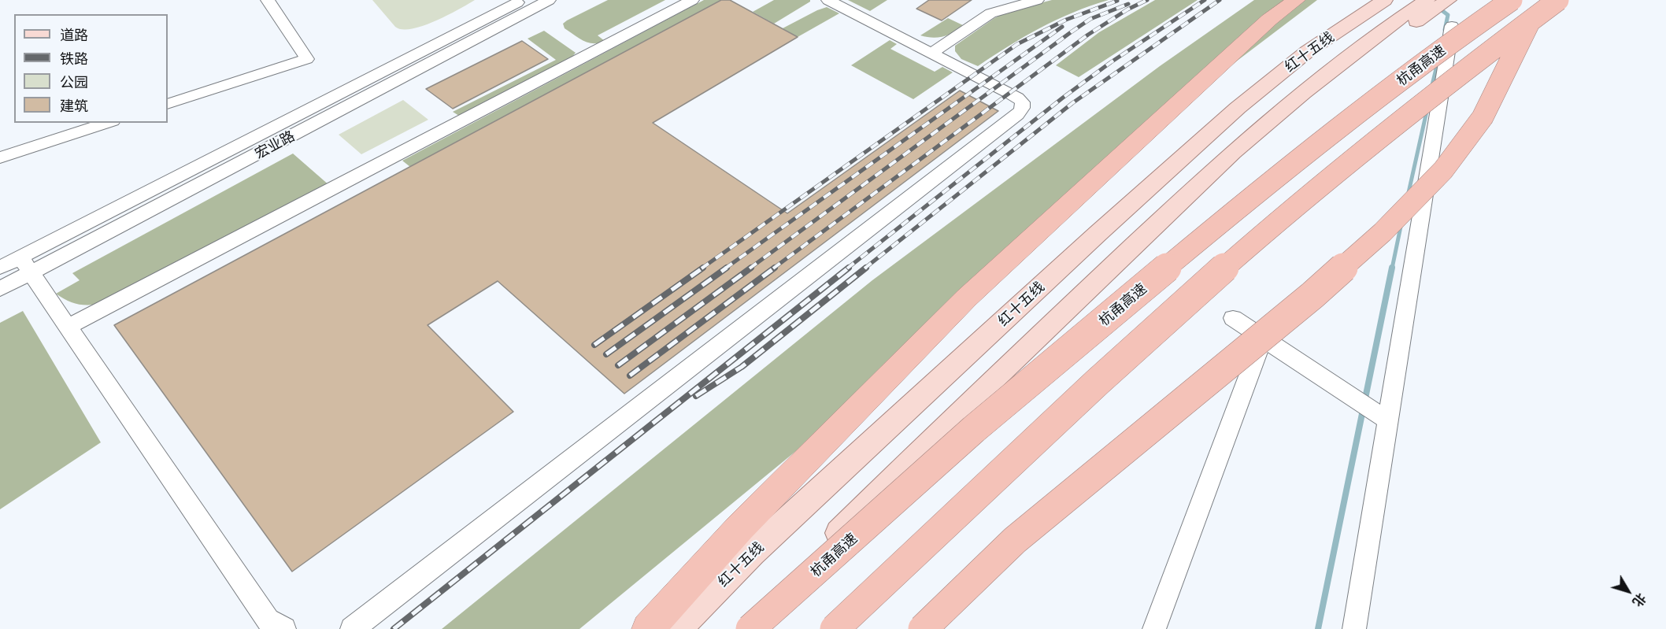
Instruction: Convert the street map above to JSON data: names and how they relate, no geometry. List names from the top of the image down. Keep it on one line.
{"streets":{"highway":["杭甬高速"],"main road":["红十五线"],"street":["宏业路"]},"crossings":[["红十五线","杭甬高速"]],"legend":["道路","铁路","公园","建筑"],"north":"bottom right"}
